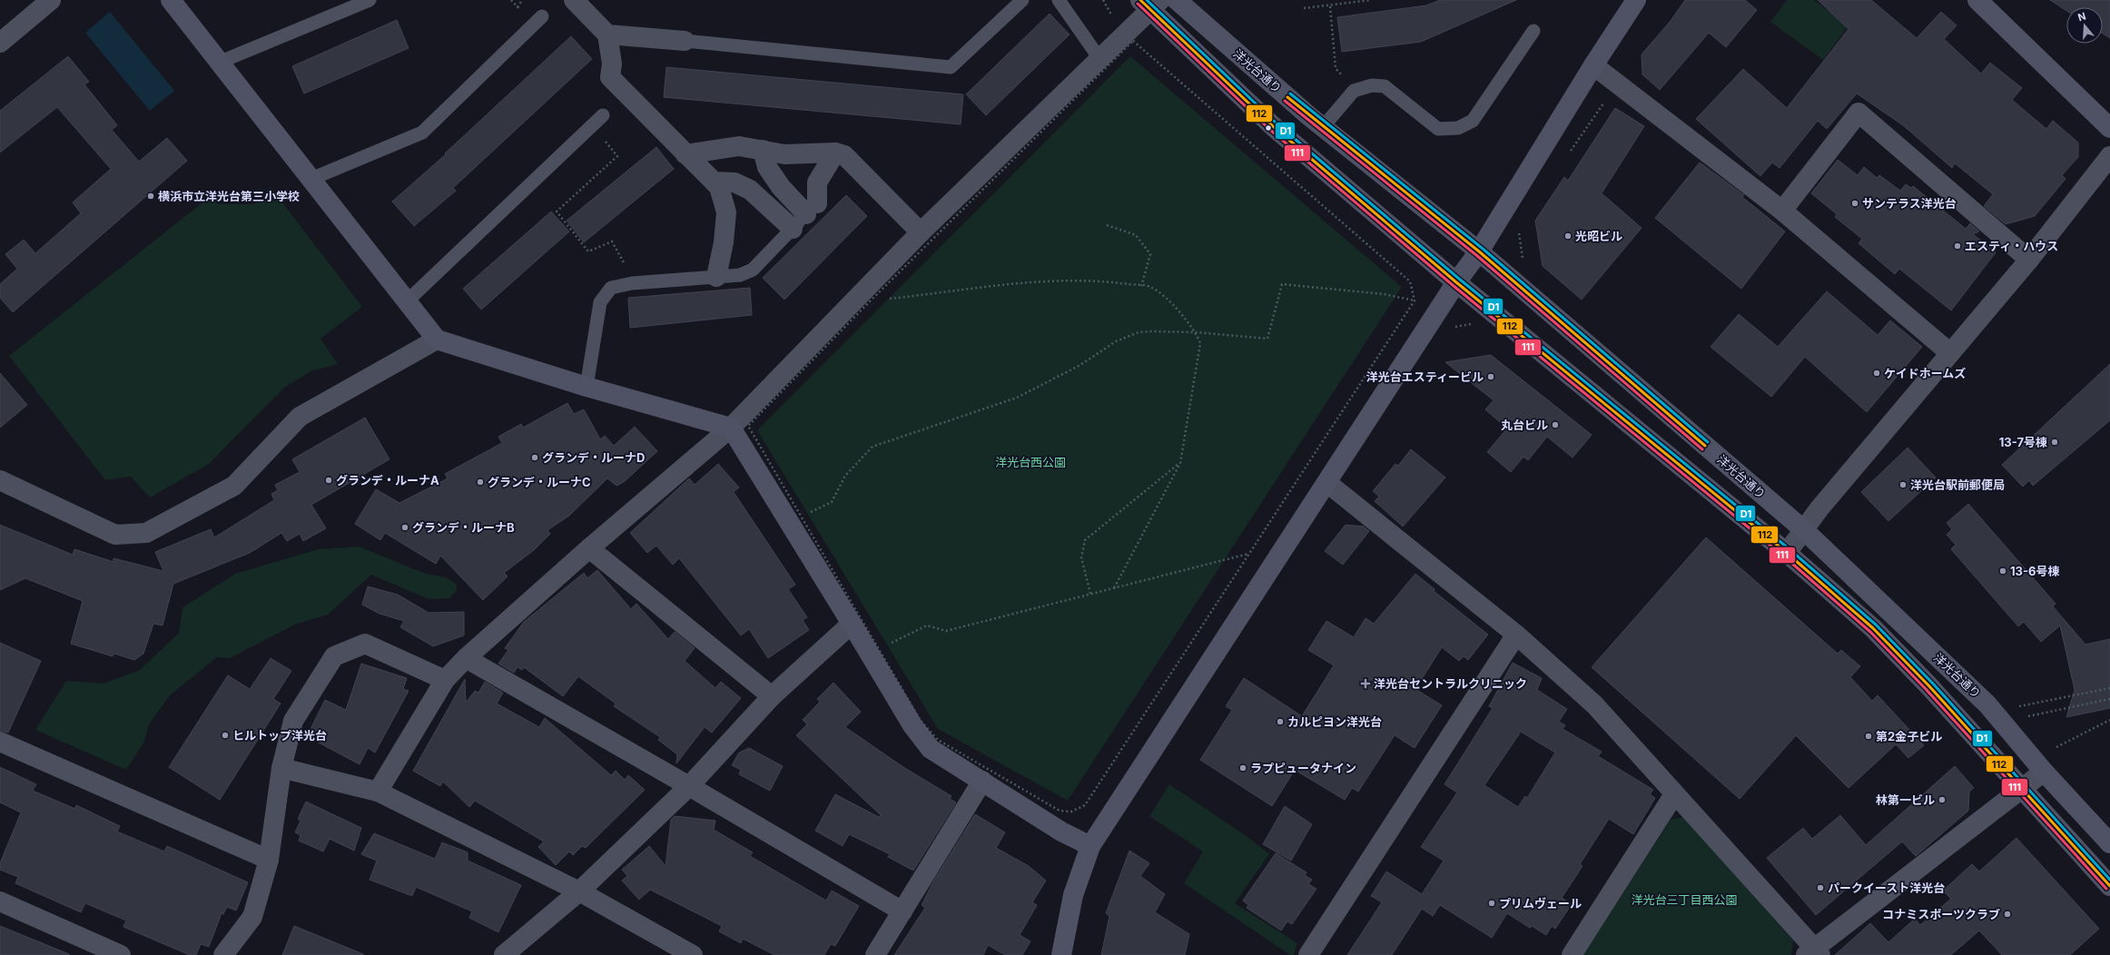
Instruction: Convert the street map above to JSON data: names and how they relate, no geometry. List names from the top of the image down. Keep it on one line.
{"streets":{"street":["洋光台通り"]},"parks":["洋光台西公園","洋光台三丁目西公園"],"places":{"other":["横浜市立洋光台第三小学校","サンテラス洋光台","光昭ビル","エスティ・ハウス","ケイドホームズ","洋光台エスティービル","丸台ビル","13-7号棟","グランデ・ルーナD","グランデ・ルーナA","グランデ・ルーナC","洋光台駅前郵便局","グランデ・ルーナB","13-6号棟","カルピヨン洋光台","ヒルトップ洋光台","第2金子ビル","ラプピュータナイン","林第一ビル","パークイースト洋光台","プリムヴェール","コナミスポーツクラブ"],"health":["洋光台セントラルクリニック"]},"lines":["transit line 112","transit line D1","transit line 111"],"north":"top"}
